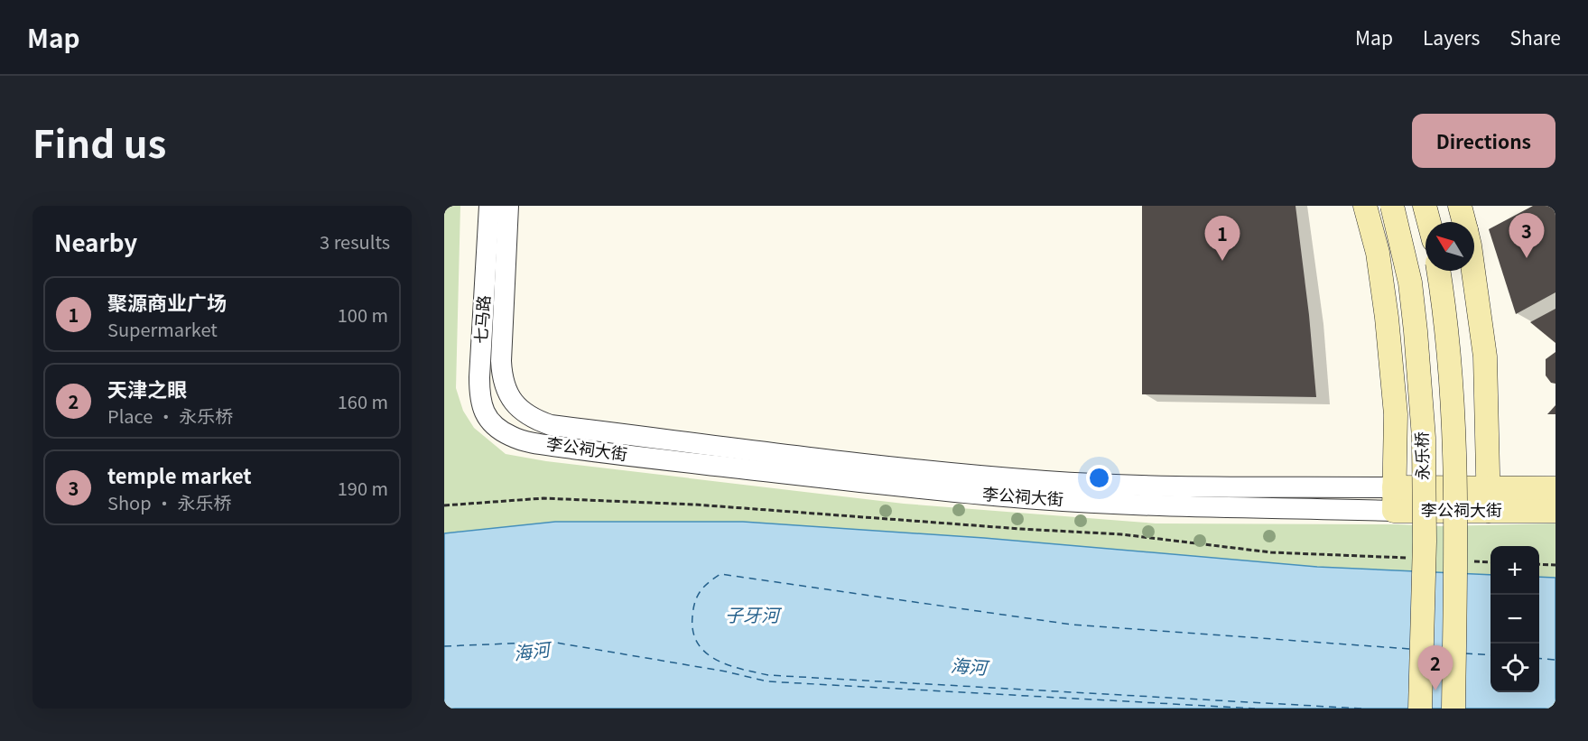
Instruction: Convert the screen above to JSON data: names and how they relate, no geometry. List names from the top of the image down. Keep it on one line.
{"streets":{"main road":["李公祠大街","永乐桥"],"street":["七马路"]},"crossings":[["七马路","李公祠大街"]],"water":["子牙河","海河"],"north":"top left","page":{"header":"Map","nav":["Map","Layers","Share"],"title":"Find us","buttons":"Directions","heading":["Nearby","3 results"],"pins":["3","1","2"],"list":[{"mark":"1","name":"聚源商业广场","note":"Supermarket","value":"100 m"},{"mark":"2","name":"天津之眼","note":"Place · 永乐桥","value":"160 m"},{"mark":"3","name":"temple market","note":"Shop · 永乐桥","value":"190 m"}],"map_buttons":["+","−"]}}
